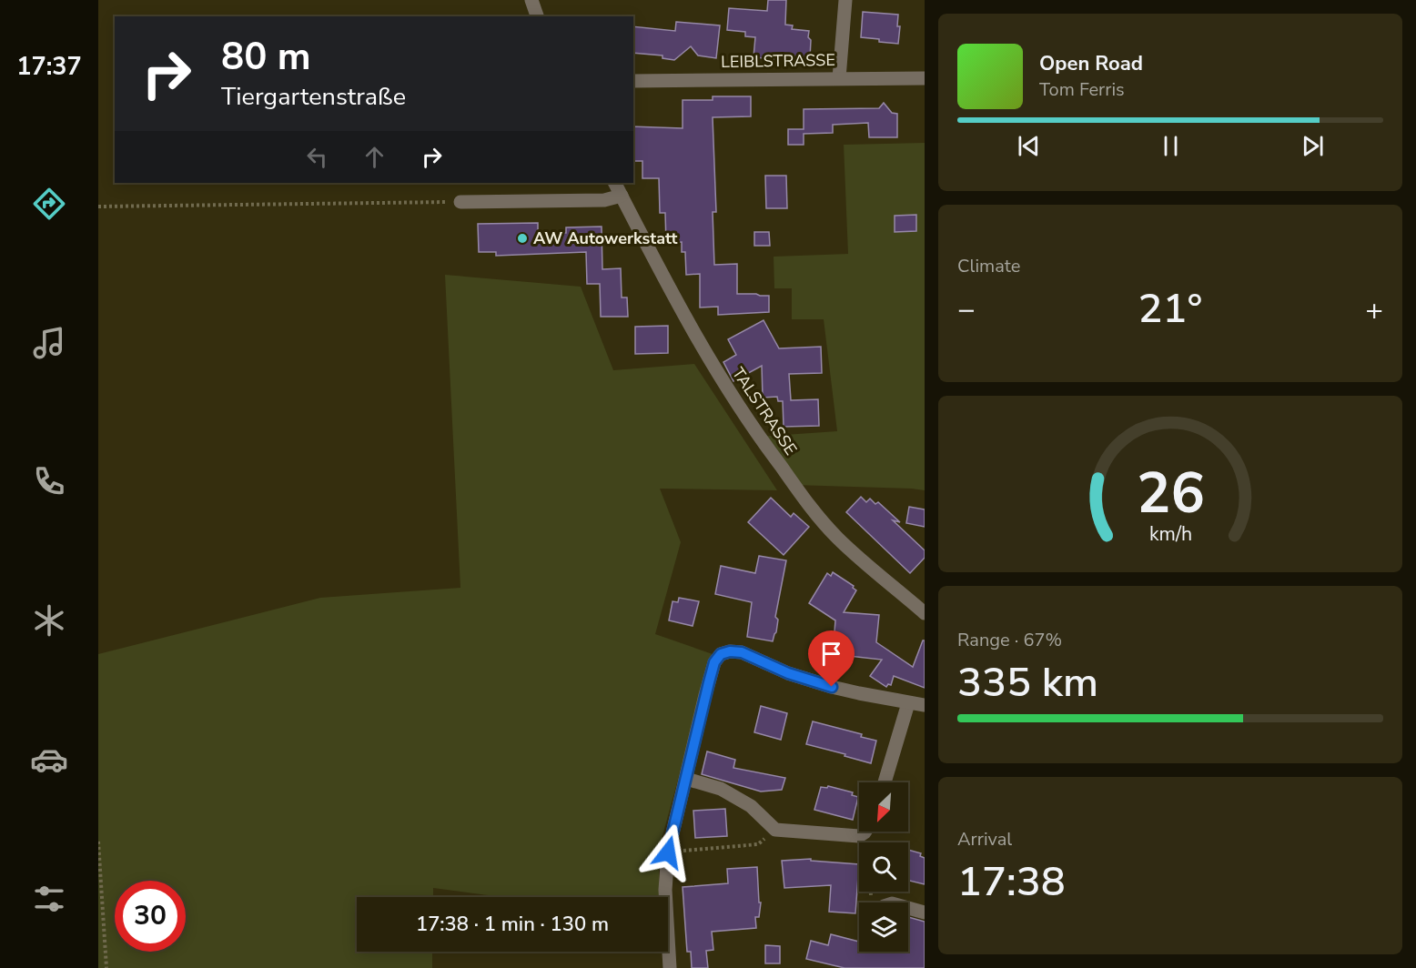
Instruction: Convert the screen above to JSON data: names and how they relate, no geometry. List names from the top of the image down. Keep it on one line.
{"streets":{"street":["LEIBLSTRASSE","TALSTRASSE"]},"places":["AW Autowerkstatt"],"north":"bottom left","page":{"tabs":"17:37","turn":["80 m","Tiergartenstraße"],"song":["Open Road","Tom Ferris"],"tile":["Climate",["Range · 67%","335 km"],["Arrival","17:38"]],"heat":["−","21°","+"],"limit":"30","trip":"17:38 · 1 min · 130 m","gauge":["26","km/h"]}}
